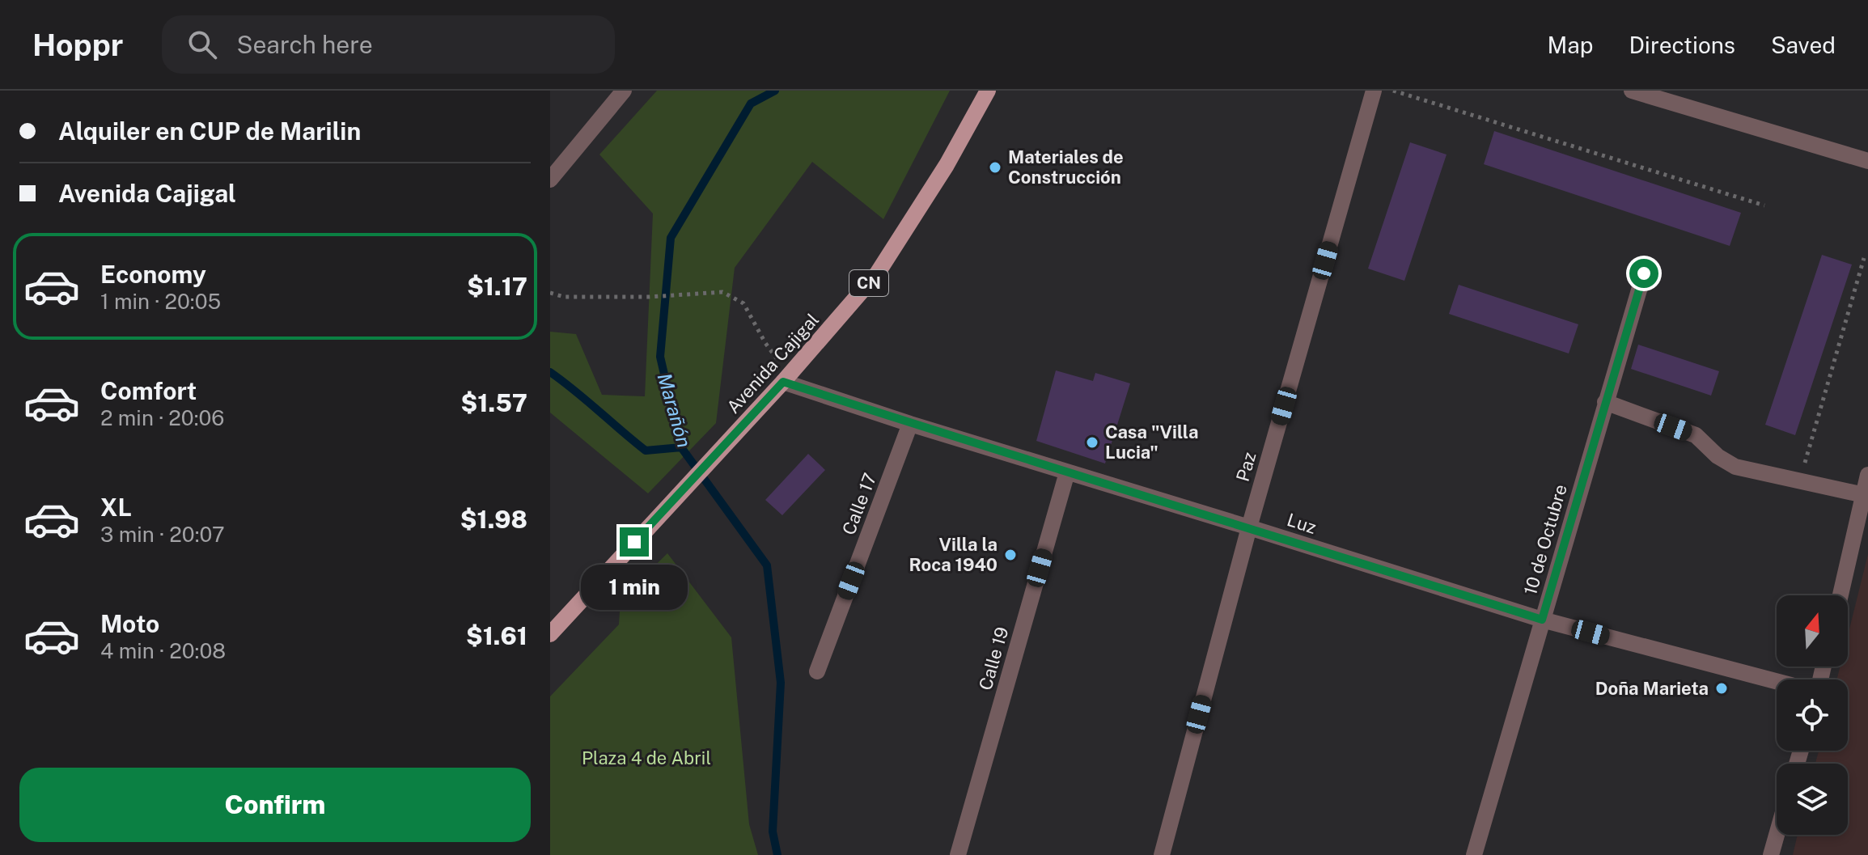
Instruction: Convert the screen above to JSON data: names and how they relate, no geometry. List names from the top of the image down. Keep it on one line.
{"streets":{"main road":["CN","Avenida Cajigal"],"street":["Paz","Calle 17","Luz","10 de Octubre","Calle 19"]},"crossings":[["Avenida Cajigal","Luz"],["Paz","Luz"],["Calle 17","Luz"],["Luz","10 de Octubre"],["Luz","Calle 19"]],"water":["Marañón"],"parks":["Plaza 4 de Abril"],"places":["Materiales de Construcción","Casa \"Villa Lucia\"","Villa la Roca 1940","Doña Marieta"],"north":"top","page":{"header":"Hoppr","search":"Search here","nav":["Map","Directions","Saved"],"banner":["Alquiler en CUP de Marilin","Avenida Cajigal"],"list":[{"name":"Economy","note":"1 min · 20:05","value":"$1.17"},{"name":"Comfort","note":"2 min · 20:06","value":"$1.57"},{"name":"XL","note":"3 min · 20:07","value":"$1.98"},{"name":"Moto","note":"4 min · 20:08","value":"$1.61"}],"bubble":"1 min","buttons":"Confirm"}}
